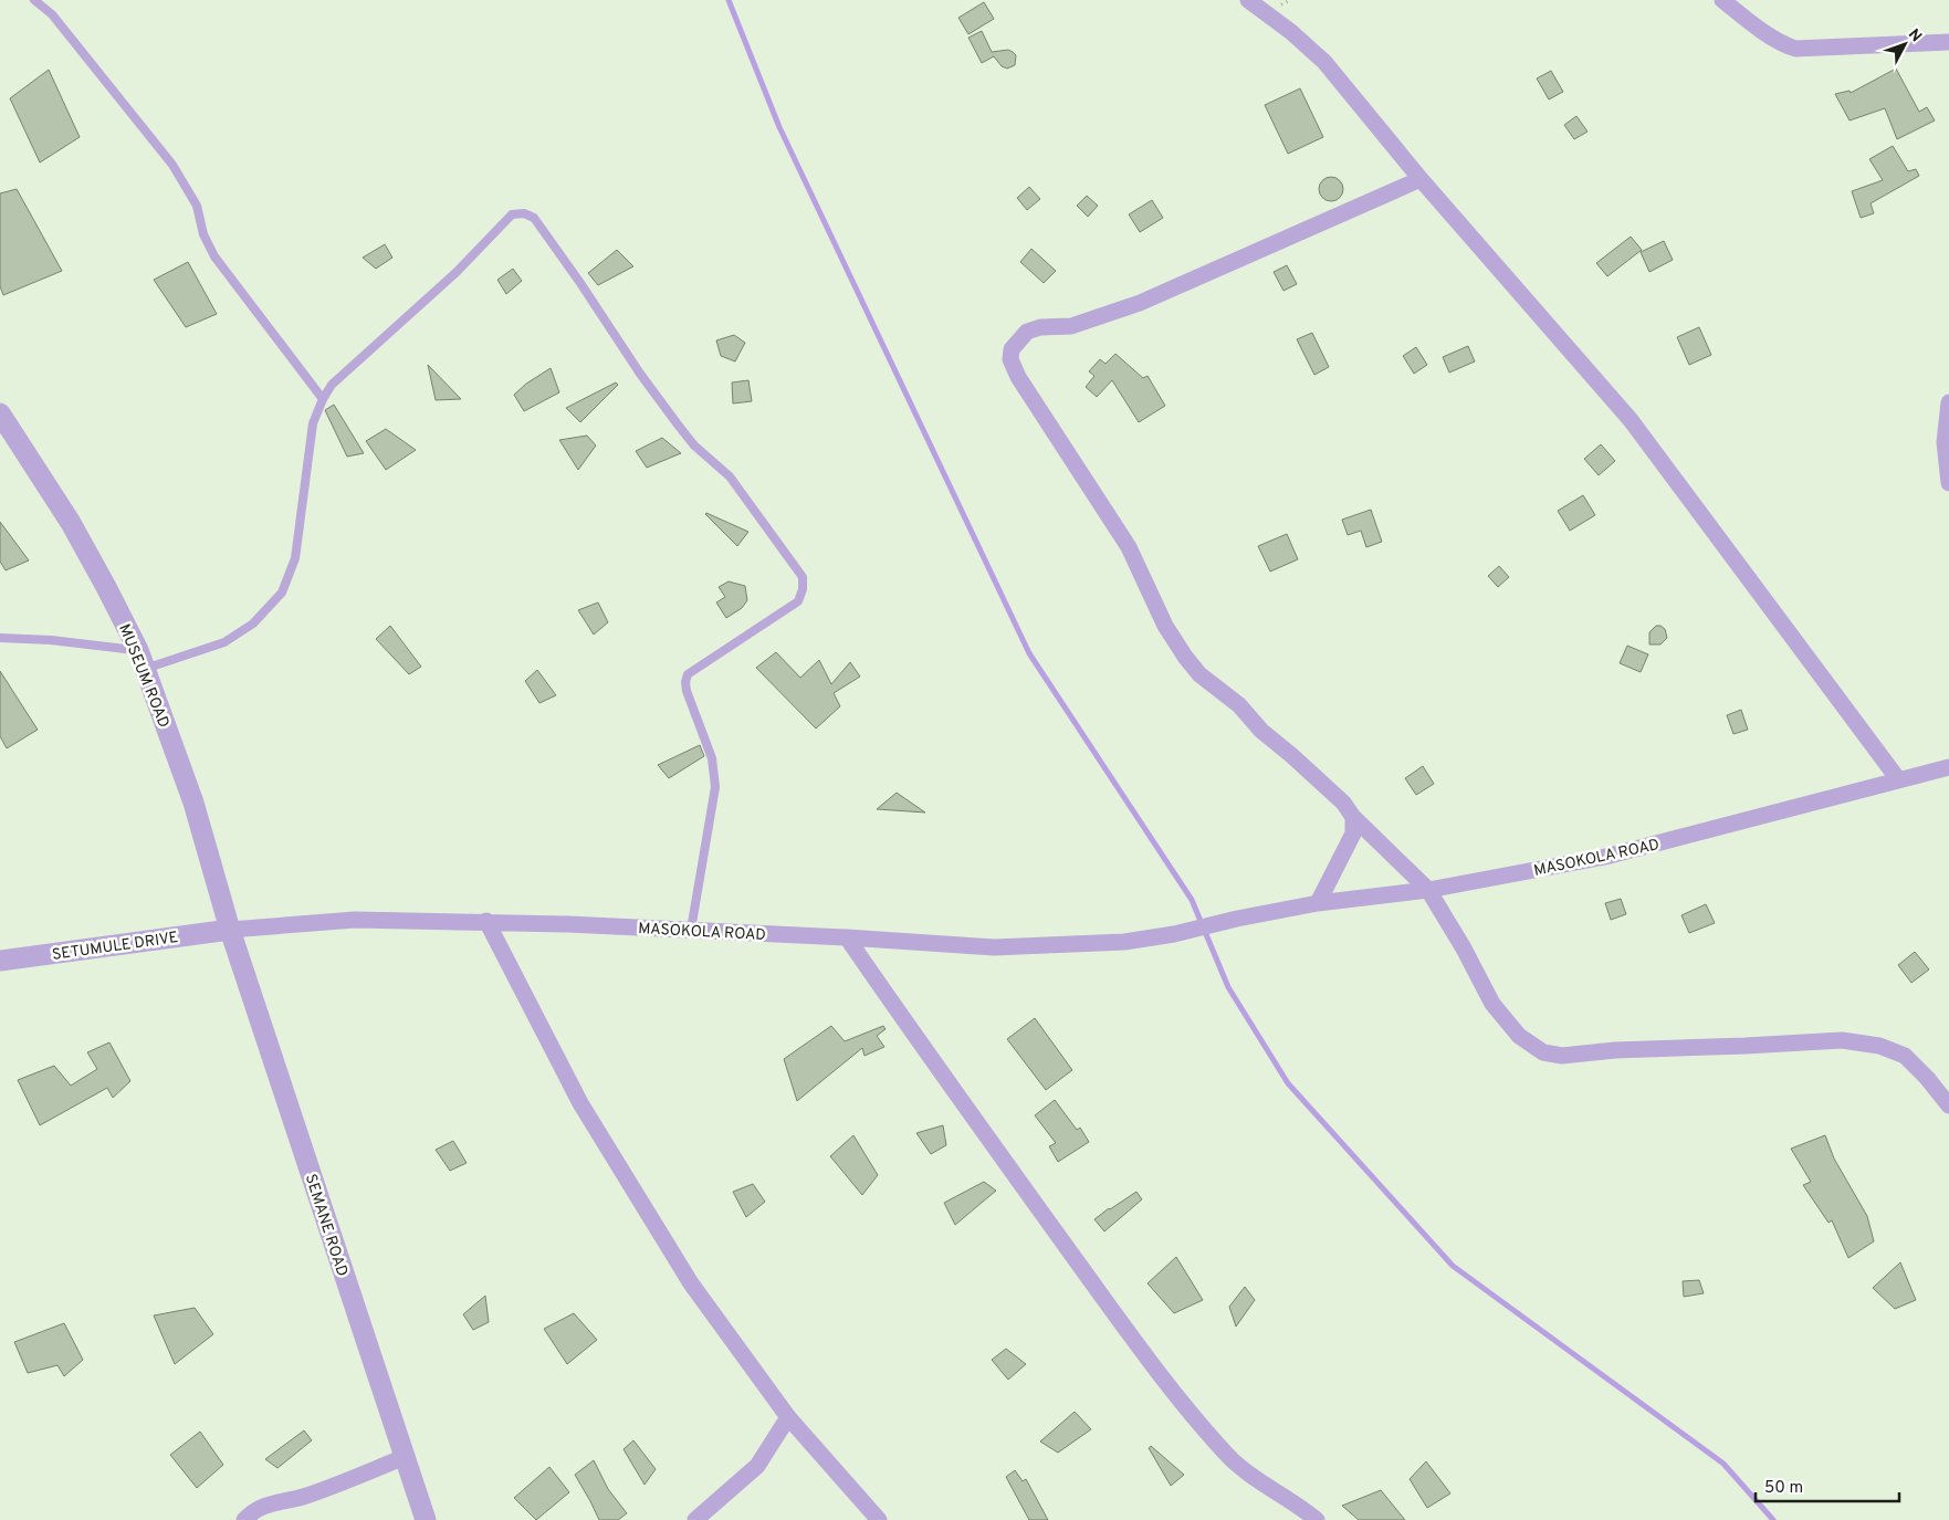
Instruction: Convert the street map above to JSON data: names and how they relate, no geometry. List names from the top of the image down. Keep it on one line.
{"streets":{"street":["MUSEUM ROAD","MASOKOLA ROAD","SETUMULE DRIVE","SEMANE ROAD"]},"crossings":[["MUSEUM ROAD","MASOKOLA ROAD"],["MUSEUM ROAD","SETUMULE DRIVE"],["MUSEUM ROAD","SEMANE ROAD"],["MASOKOLA ROAD","SETUMULE DRIVE"],["MASOKOLA ROAD","SEMANE ROAD"],["SETUMULE DRIVE","SEMANE ROAD"]],"scale_bar":"50 m","north":"top right"}
